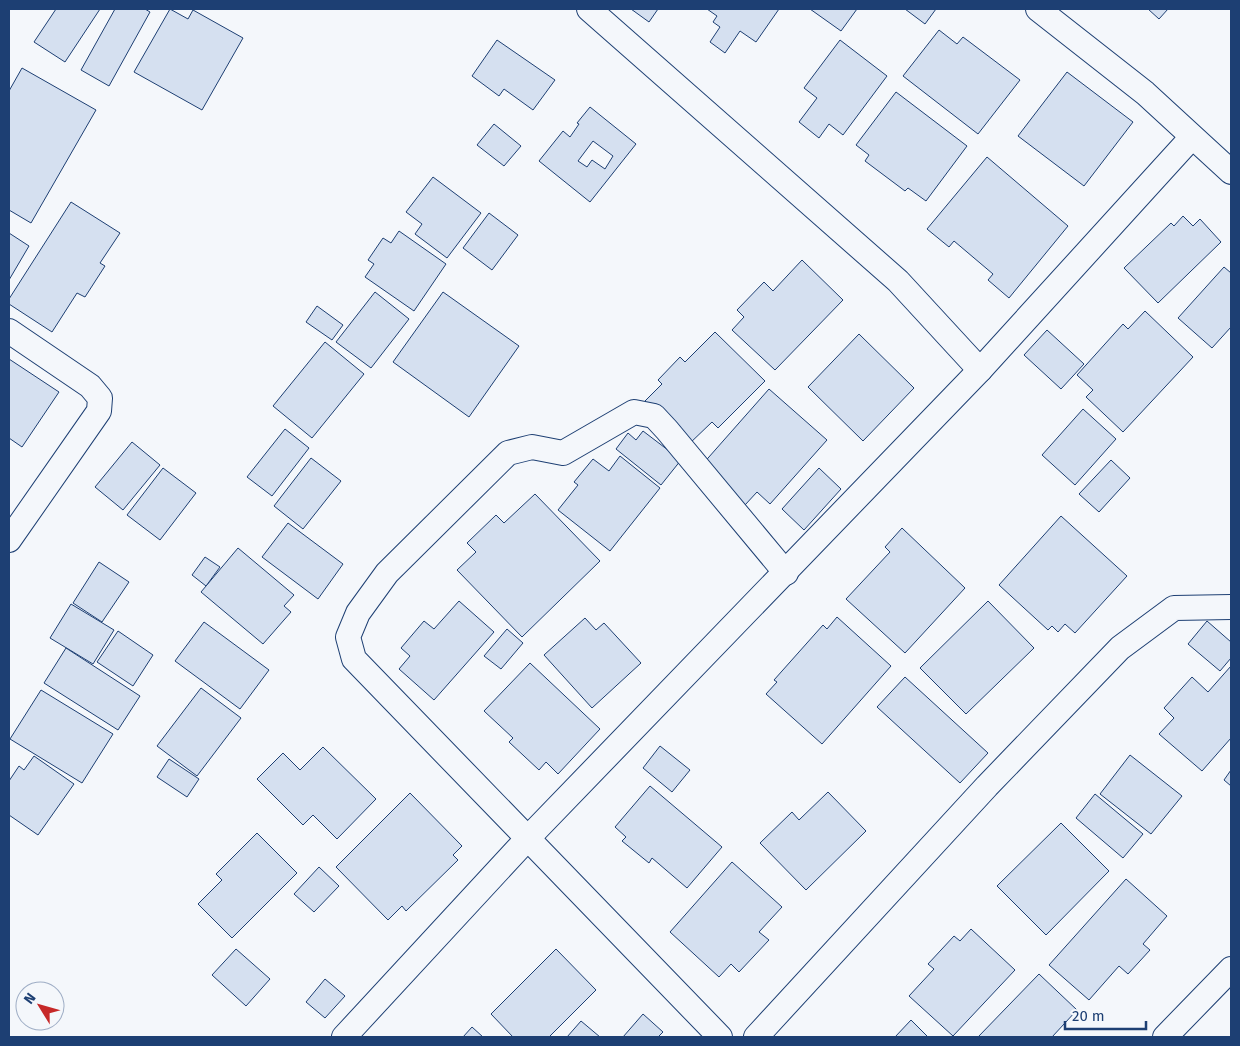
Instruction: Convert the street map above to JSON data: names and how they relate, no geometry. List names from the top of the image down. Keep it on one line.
{"scale_bar":"20 m","north":"top left"}
